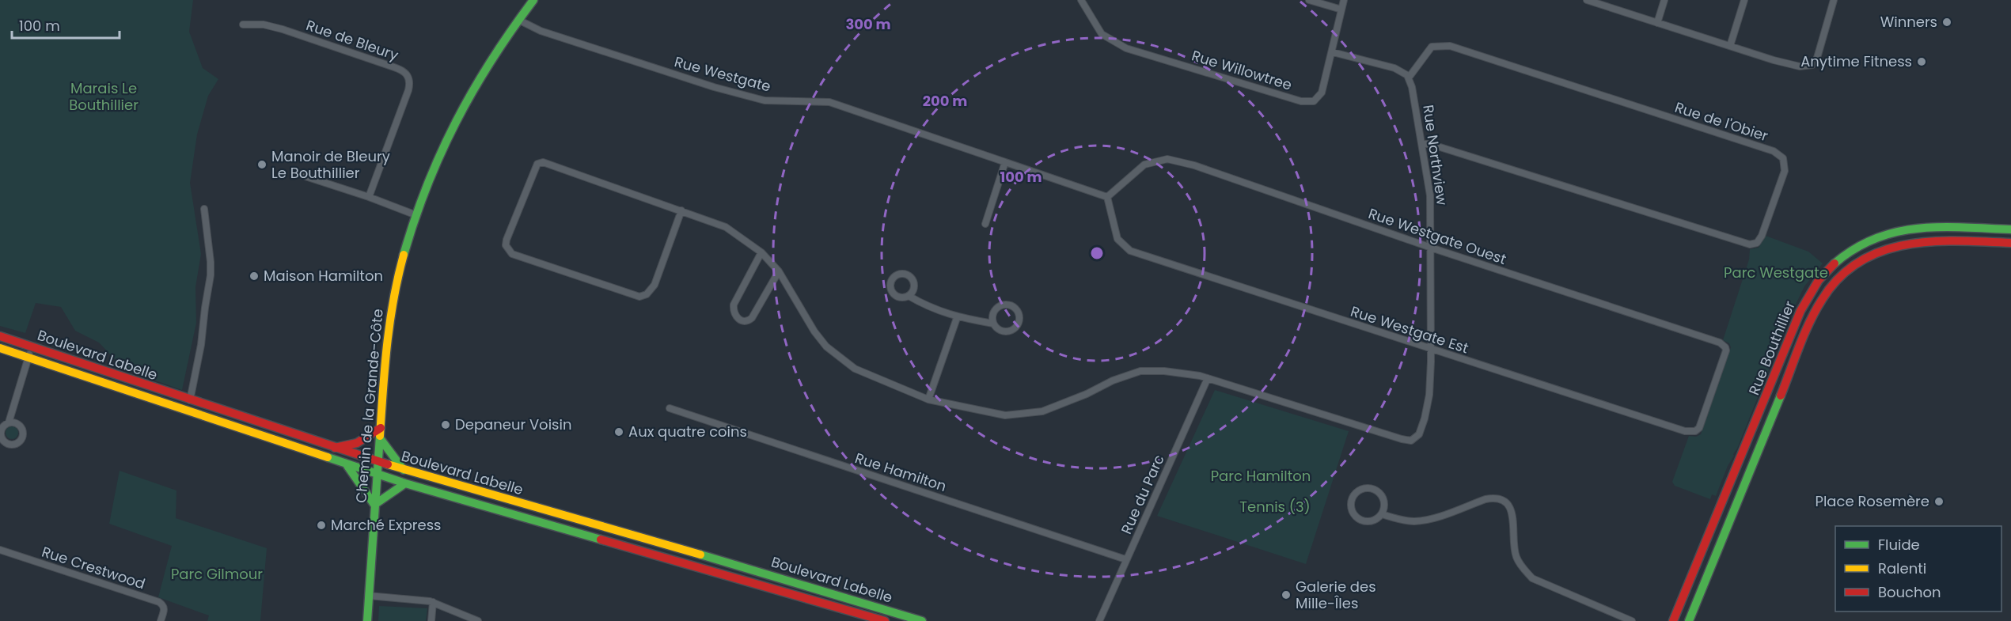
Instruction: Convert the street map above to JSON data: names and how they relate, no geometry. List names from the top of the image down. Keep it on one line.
{"streets":{"main road":["Rue Bouthillier","Boulevard Labelle","Chemin de la Grande-Côte"],"street":["Rue de Bleury","Rue Willowtree","Rue Westgate","Rue de l'Obier","Rue Northview","Rue Westgate Ouest","Rue Westgate Est","Rue Hamilton","Rue du Parc","Rue Crestwood"]},"crossings":[["Rue Westgate","Rue Westgate Ouest"],["Rue Westgate","Rue Westgate Est"],["Rue Westgate","Chemin de la Grande-Côte"],["Rue de l'Obier","Rue Northview"],["Rue Northview","Rue Westgate Ouest"],["Rue Northview","Rue Westgate Est"],["Rue Northview","Rue du Parc"],["Rue Westgate Ouest","Rue Westgate Est"],["Boulevard Labelle","Chemin de la Grande-Côte"],["Rue Hamilton","Rue du Parc"]],"parks":["Marais Le Bouthillier","Parc Westgate","Parc Hamilton","Tennis (3)","Parc Gilmour"],"places":["Winners","Anytime Fitness","Manoir de Bleury Le Bouthillier","Maison Hamilton","Depaneur Voisin","Aux quatre coins","Place Rosemère","Marché Express","Galerie des Mille-Îles"],"legend":["Fluide","Ralenti","Bouchon"],"scale_bar":"100 m","rings":["300 m","200 m","100 m"]}
